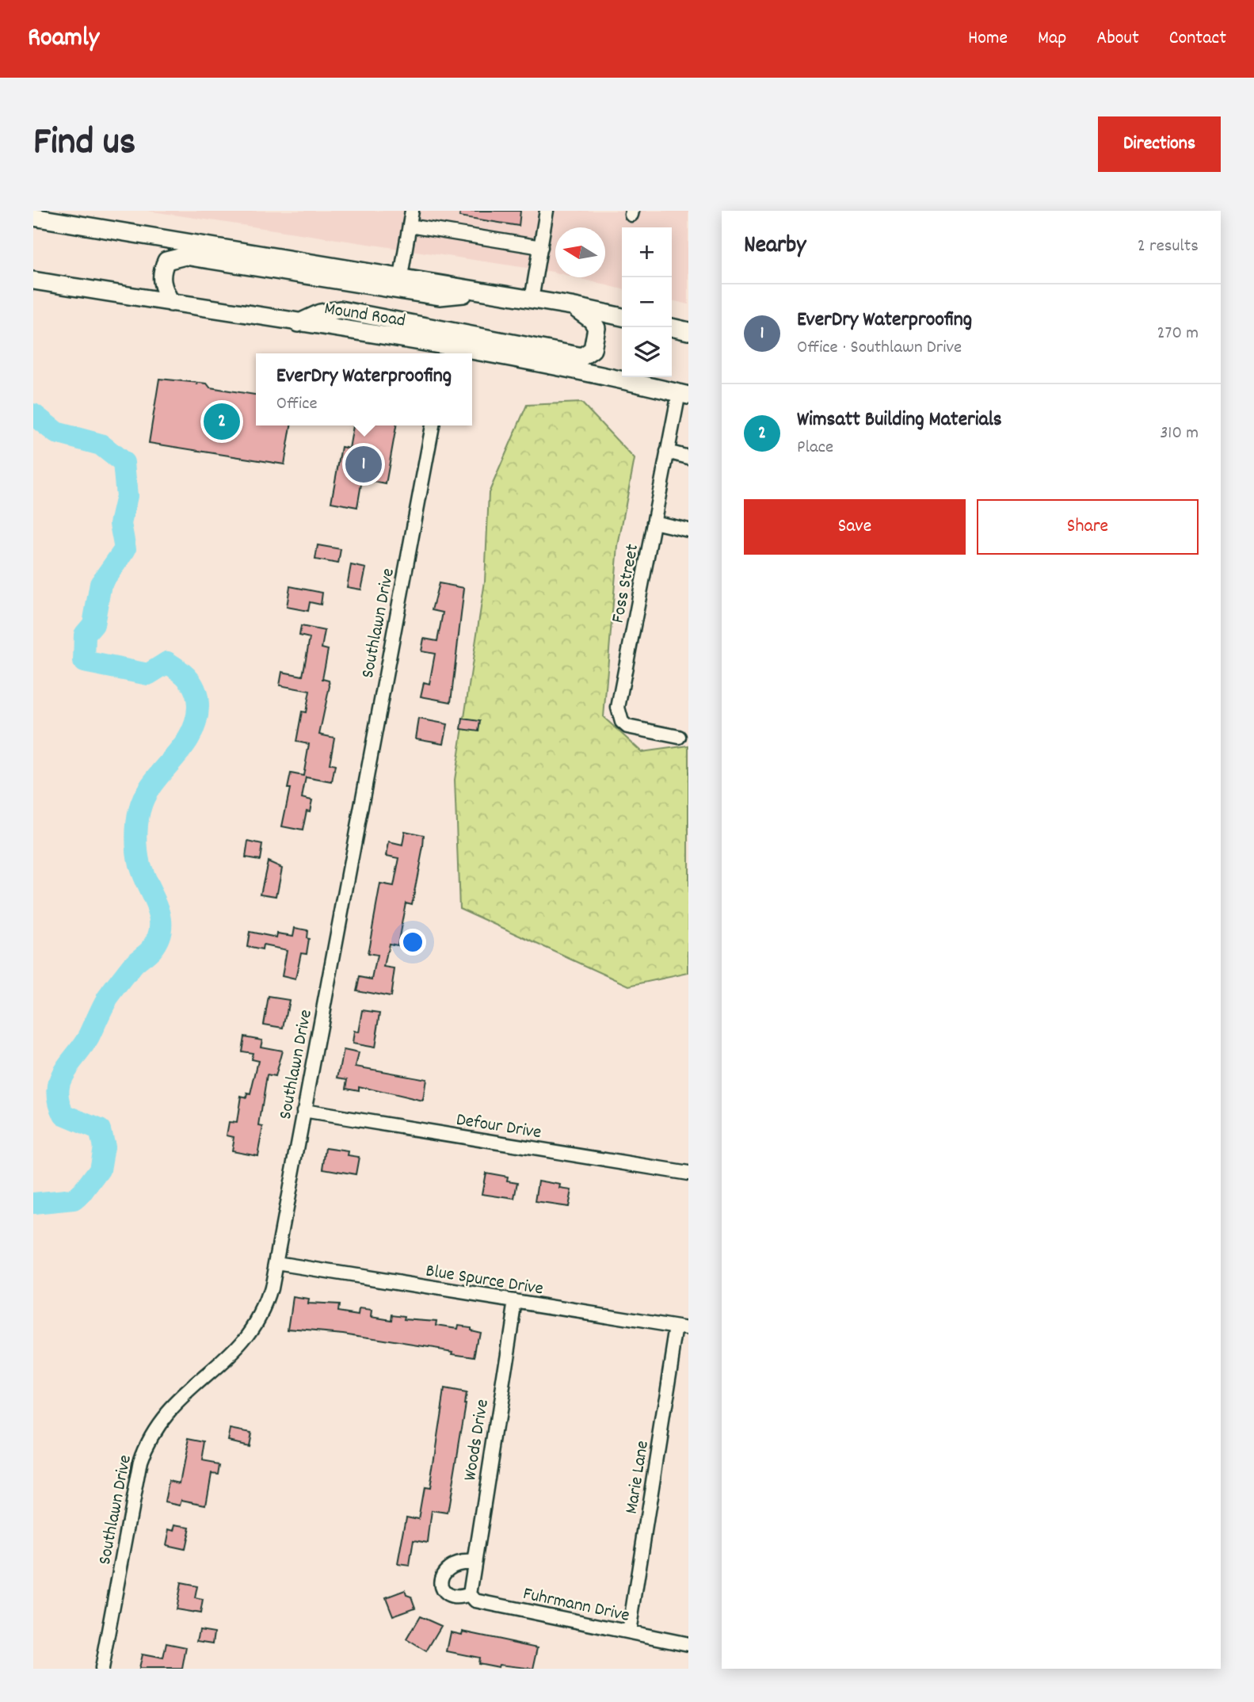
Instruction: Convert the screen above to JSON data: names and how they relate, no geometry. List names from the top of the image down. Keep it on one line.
{"streets":{"main road":["Mound Road"],"street":["Foss Street","Southlawn Drive","Defour Drive","Blue Spurce Drive","Woods Drive","Marie Lane","Fuhrmann Drive"]},"crossings":[["Mound Road","Foss Street"],["Southlawn Drive","Defour Drive"],["Southlawn Drive","Blue Spurce Drive"],["Blue Spurce Drive","Woods Drive"],["Blue Spurce Drive","Marie Lane"],["Woods Drive","Fuhrmann Drive"],["Marie Lane","Fuhrmann Drive"]],"north":"left","page":{"header":"Roamly","nav":["Home","Map","About","Contact"],"title":"Find us","buttons":["Directions",["Save","Share"]],"heading":["Nearby","2 results"],"map_buttons":["+","−"],"list":[{"mark":"1","name":"EverDry Waterproofing","note":"Office · Southlawn Drive","value":"270 m"},{"mark":"2","name":"Wimsatt Building Materials","note":"Place","value":"310 m"}],"popup":["EverDry Waterproofing","Office"],"pins":["2","1"]}}
